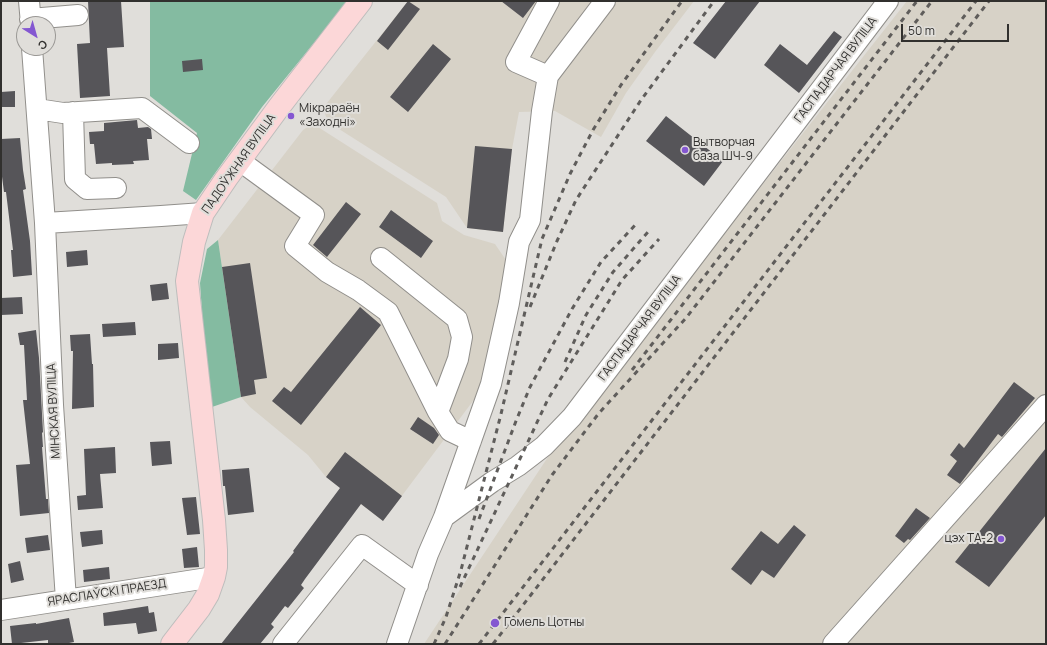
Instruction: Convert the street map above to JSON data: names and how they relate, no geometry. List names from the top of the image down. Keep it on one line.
{"streets":{"main road":["ПАДОЎЖНАЯ ВУЛІЦА"],"street":["ГАСПАДАРЧАЯ ВУЛІЦА","МІНСКАЯ ВУЛІЦА","ЯРАСЛАЎСКІ ПРАЕЗД"]},"crossings":[["ПАДОЎЖНАЯ ВУЛІЦА","ЯРАСЛАЎСКІ ПРАЕЗД"],["МІНСКАЯ ВУЛІЦА","ЯРАСЛАЎСКІ ПРАЕЗД"]],"places":["Мікрараён «Заходні»","Вытворчая база ШЧ-9","цэх ТА-2","Гомель Цотны"],"scale_bar":"50 m","north":"bottom right"}
